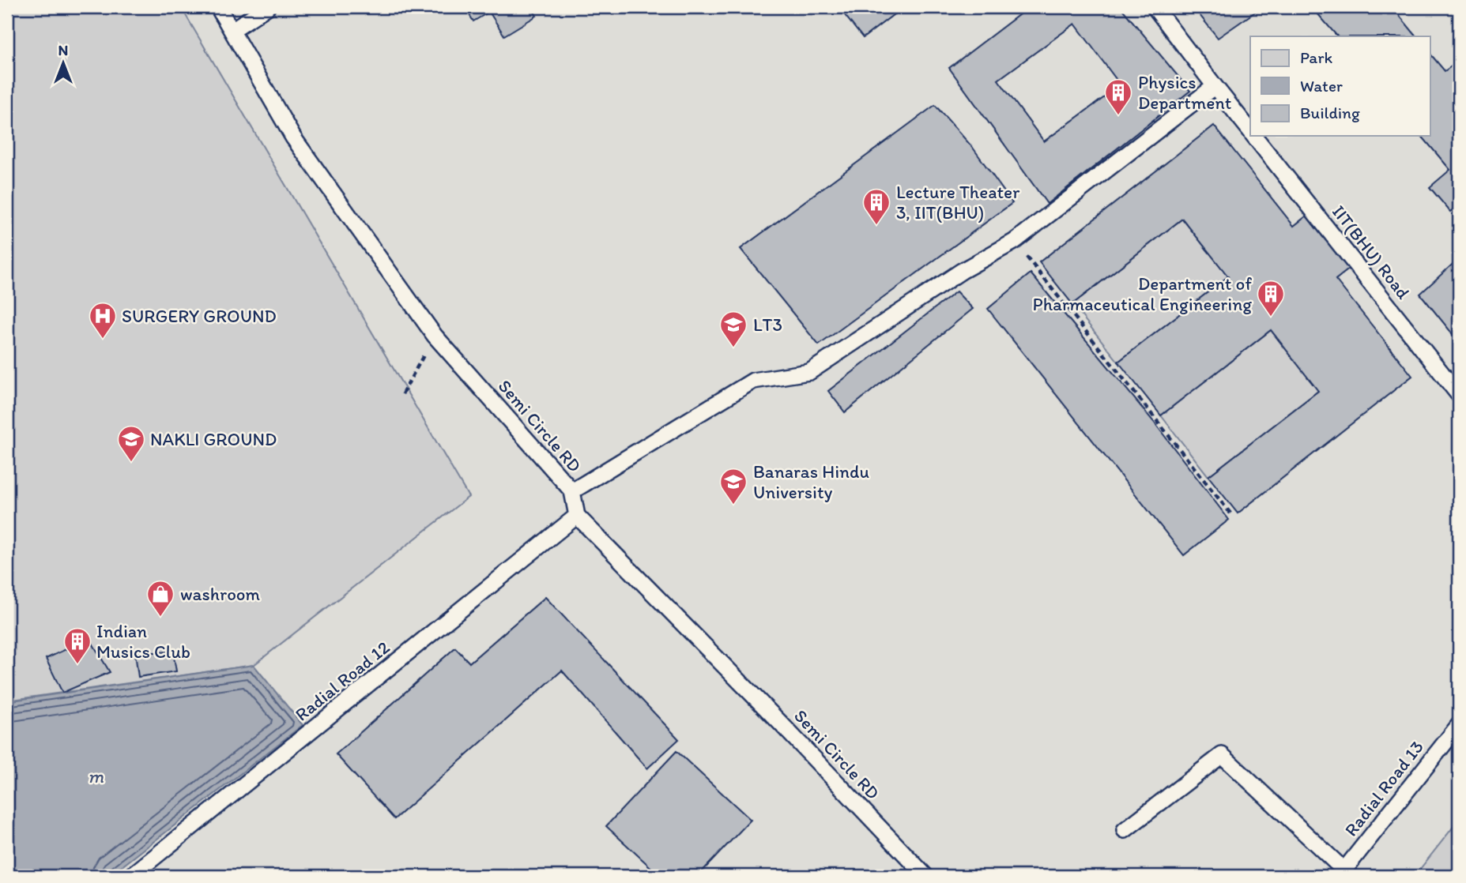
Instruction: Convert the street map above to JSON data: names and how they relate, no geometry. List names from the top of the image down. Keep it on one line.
{"streets":{"lane":["IIT(BHU) Road","Semi Circle RD","Radial Road 12","Radial Road 13"]},"crossings":[["Semi Circle RD","Radial Road 12"]],"water":["m"],"places":{"building":["Physics Department","Lecture Theater 3, IIT(BHU)","Department of Pharmaceutical Engineering","Indian Musics Club"],"hospital":["SURGERY GROUND"],"school or university":["LT3","NAKLI GROUND","Banaras Hindu University"],"shop":["washroom"]},"legend":["Park","Water","Building"],"north":"top"}
